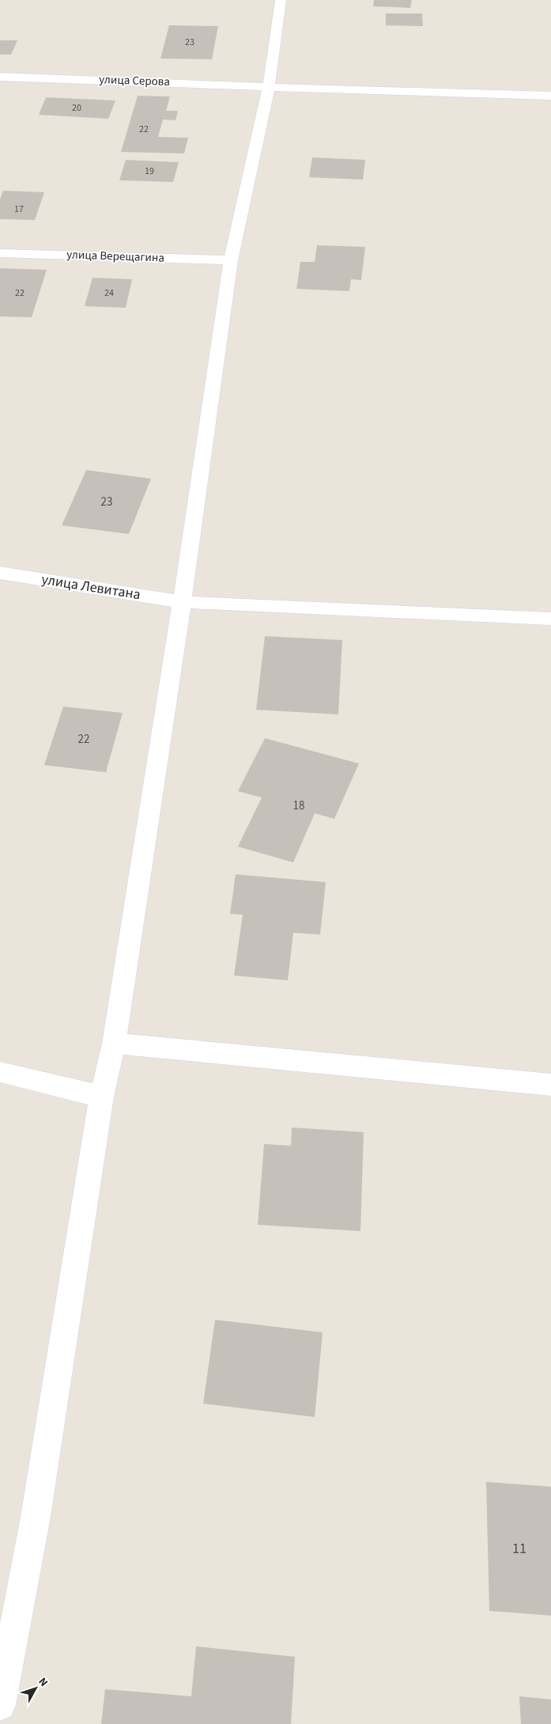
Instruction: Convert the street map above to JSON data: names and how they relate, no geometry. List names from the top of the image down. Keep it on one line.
{"streets":{"street":["улица Серова","улица Верещагина","улица Левитана"]},"house_numbers":["23","20","22","19","17","22","24","23","22","18","11"],"north":"top right"}
